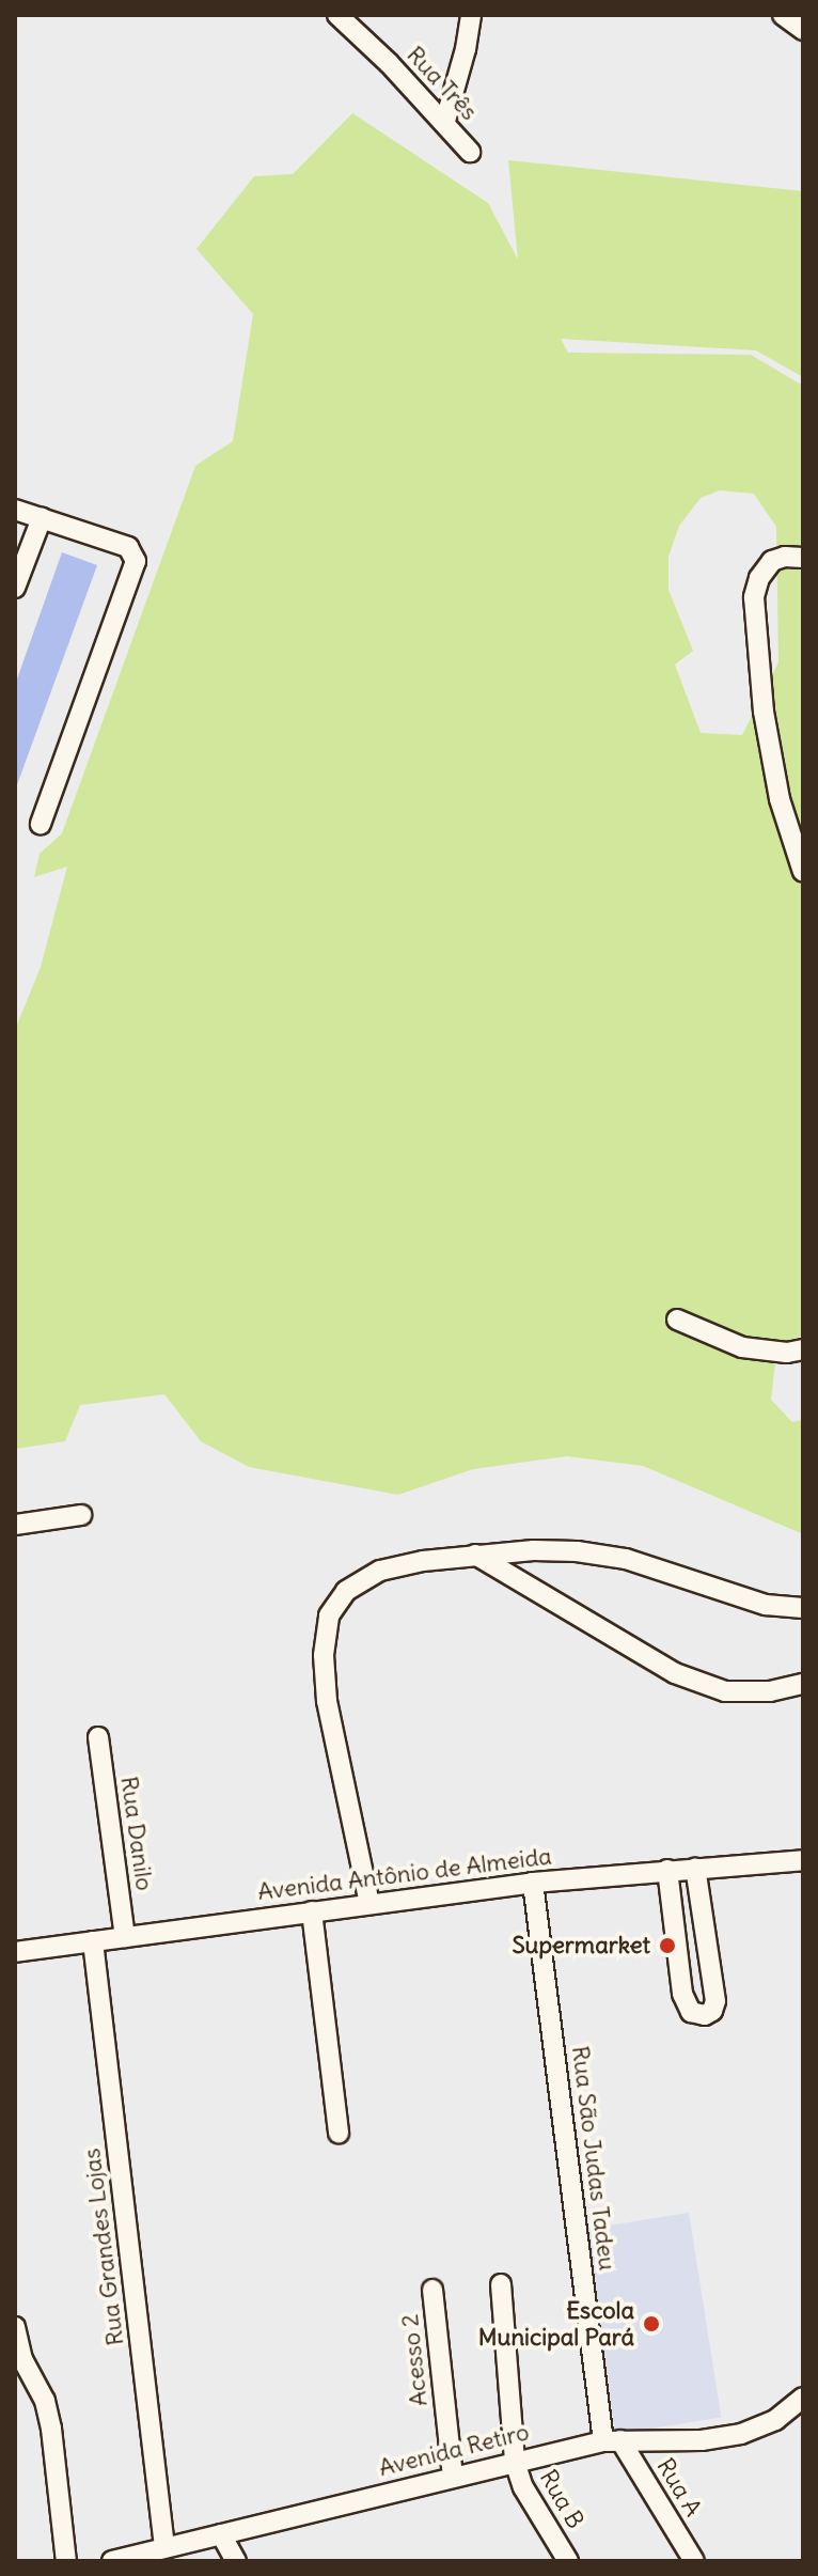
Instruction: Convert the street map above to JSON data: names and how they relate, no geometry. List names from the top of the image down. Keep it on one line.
{"streets":{"street":["Rua Três","Rua Danilo","Avenida Antônio de Almeida","Rua São Judas Tadeu","Rua Grandes Lojas","Acesso 2","Avenida Retiro","Rua A","Rua B"]},"crossings":[["Rua Danilo","Avenida Antônio de Almeida"],["Avenida Antônio de Almeida","Rua São Judas Tadeu"],["Avenida Antônio de Almeida","Rua Grandes Lojas"],["Rua São Judas Tadeu","Avenida Retiro"],["Rua São Judas Tadeu","Rua A"],["Rua Grandes Lojas","Avenida Retiro"],["Acesso 2","Avenida Retiro"],["Avenida Retiro","Rua A"],["Avenida Retiro","Rua B"]],"places":["Supermarket","Escola Municipal Pará"]}
